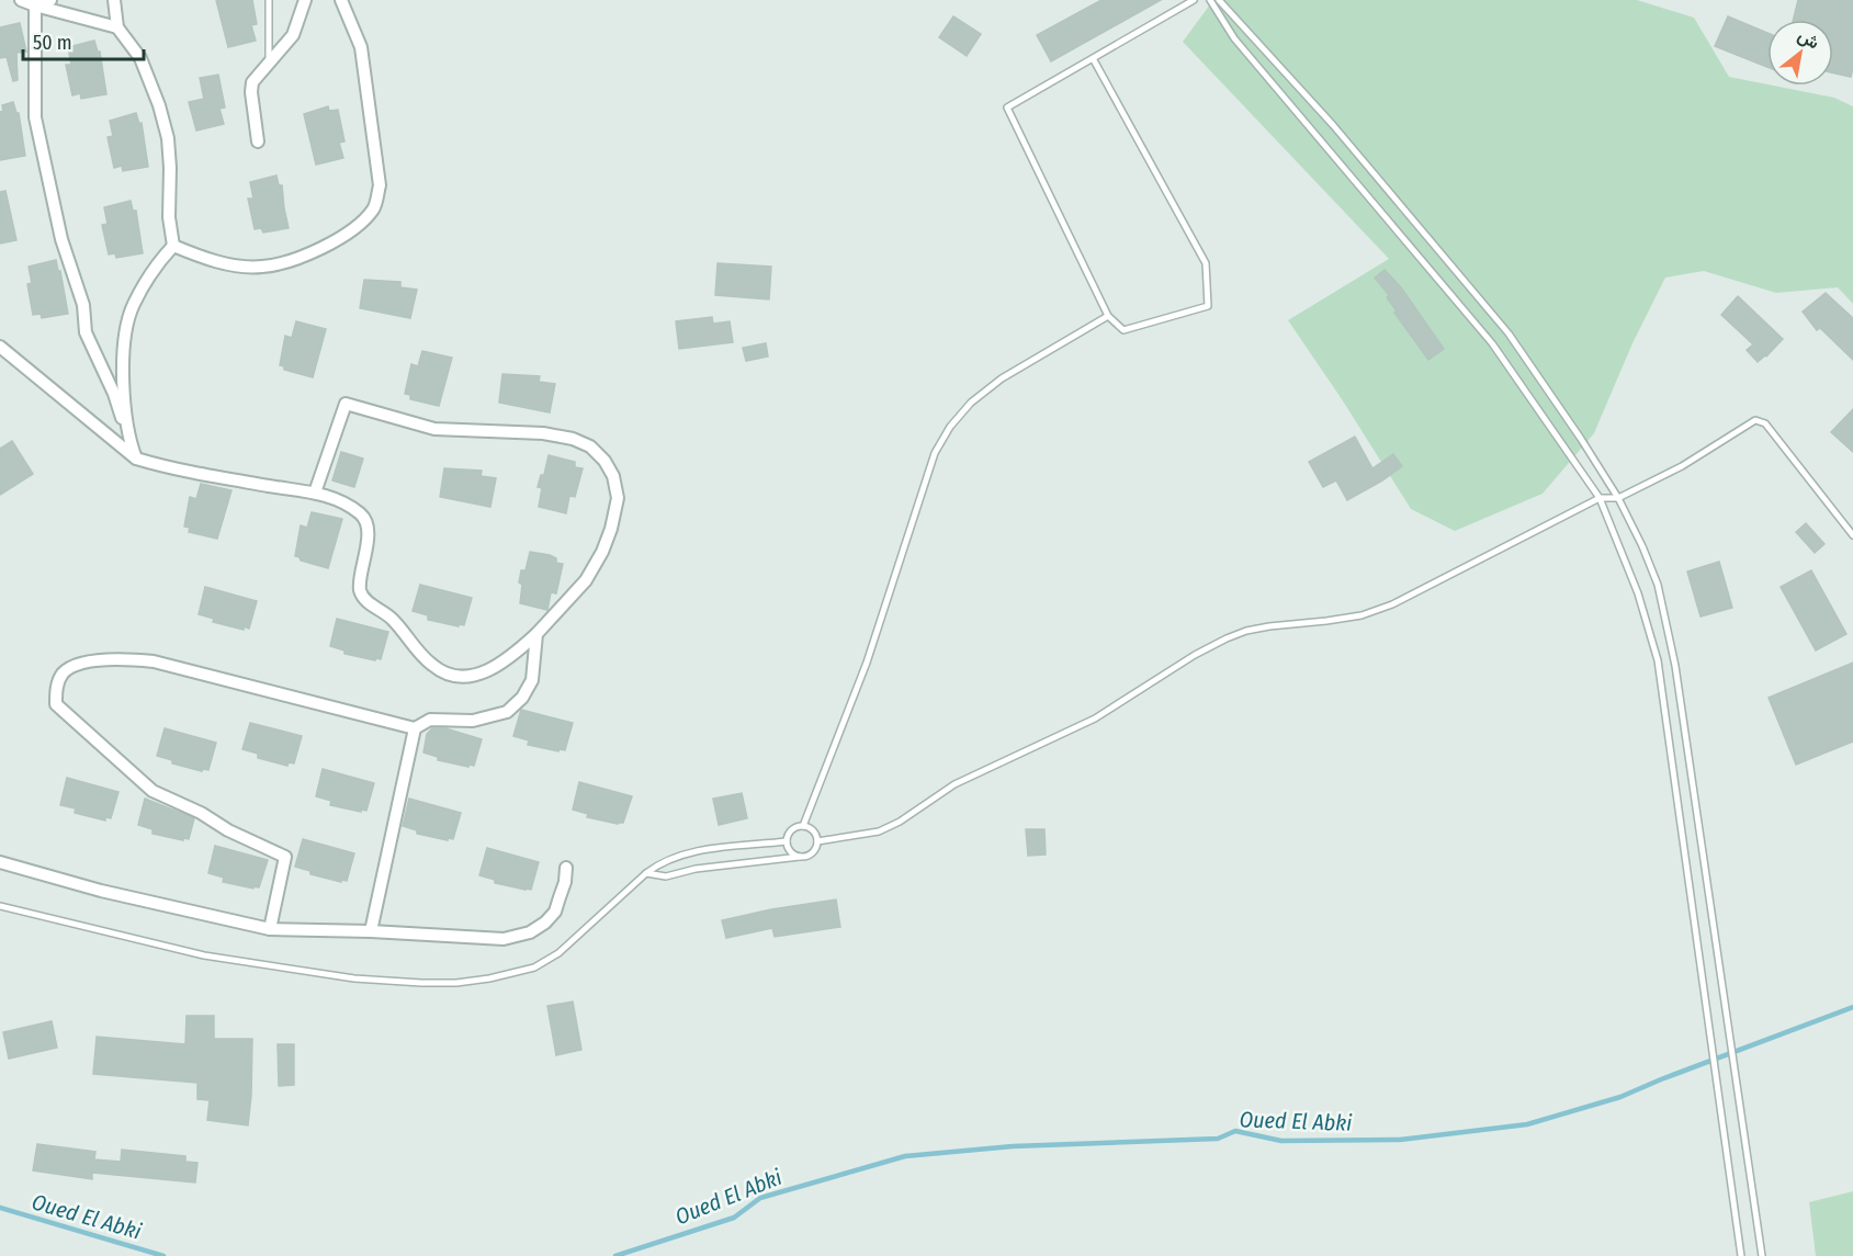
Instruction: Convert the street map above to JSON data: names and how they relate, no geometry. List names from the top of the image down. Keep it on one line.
{"water":["Oued El Abki"],"scale_bar":"50 m","north":"top right"}
